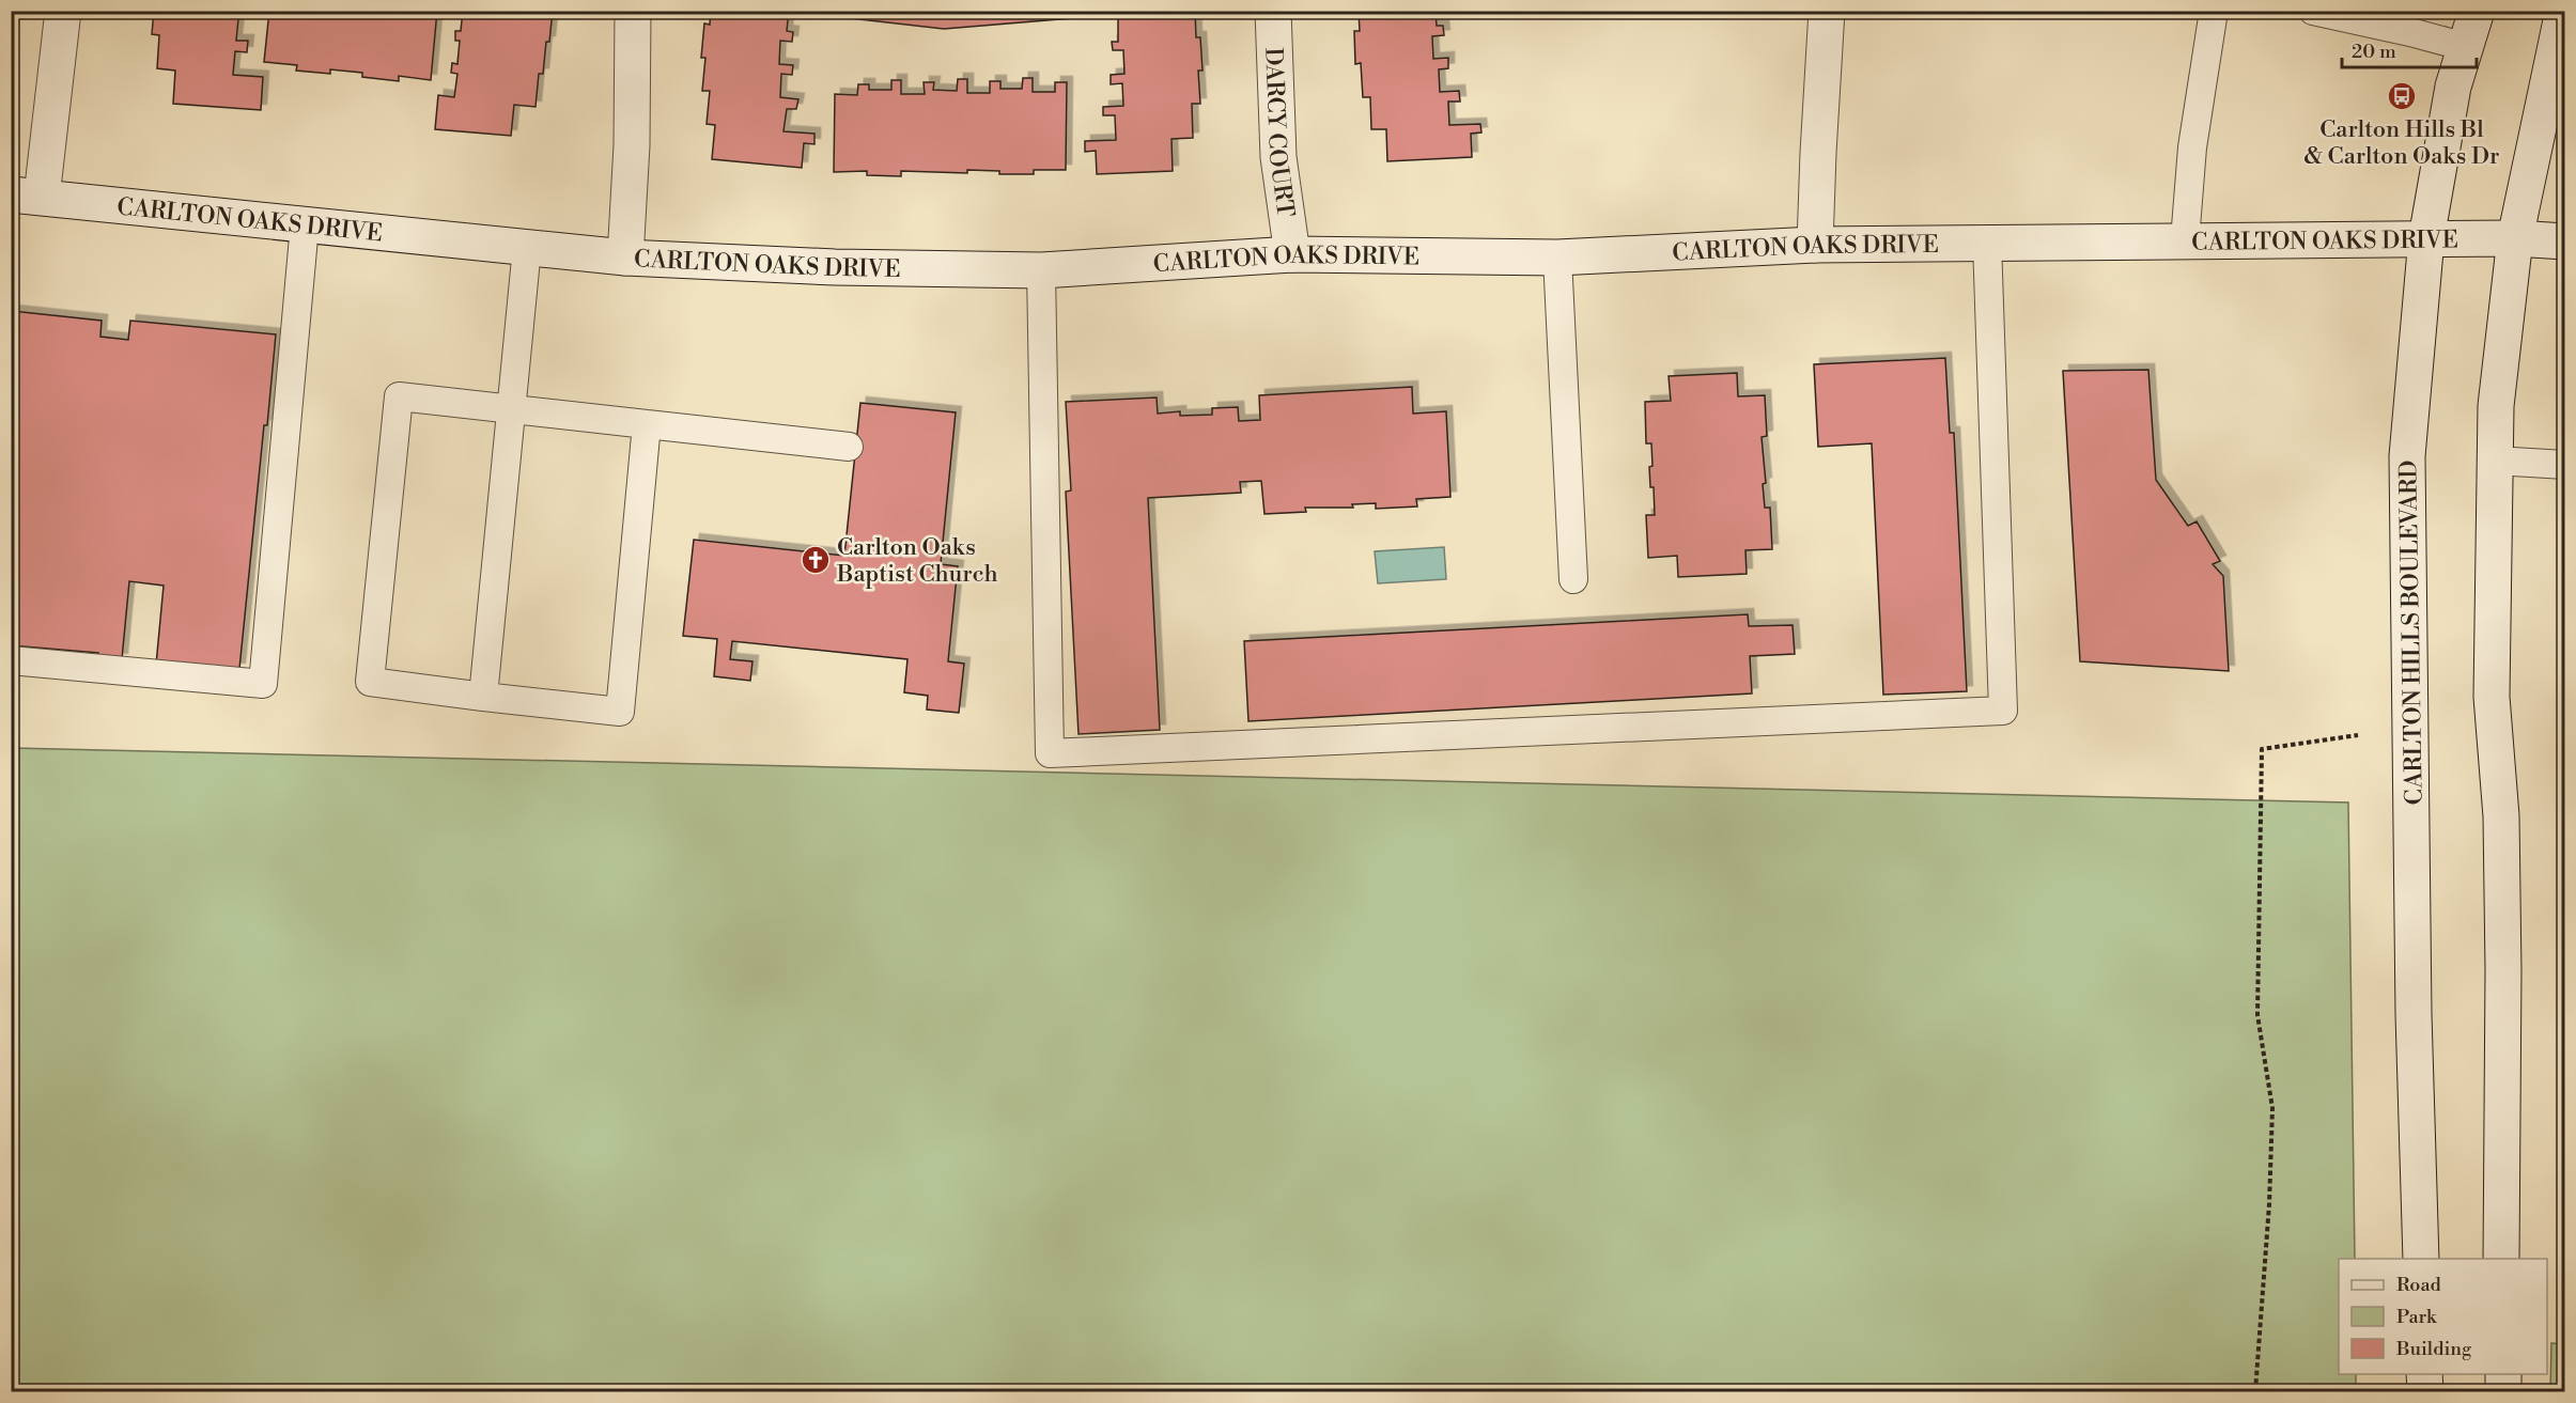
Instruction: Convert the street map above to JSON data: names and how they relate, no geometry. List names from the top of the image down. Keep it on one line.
{"streets":{"main road":["DARCY COURT","CARLTON OAKS DRIVE","CARLTON HILLS BOULEVARD"]},"crossings":[["DARCY COURT","CARLTON OAKS DRIVE"],["CARLTON OAKS DRIVE","CARLTON HILLS BOULEVARD"]],"places":{"bus stop":["Carlton Hills Bl & Carlton Oaks Dr"],"church":["Carlton Oaks Baptist Church"]},"legend":["Road","Park","Building"],"scale_bar":"20 m"}
